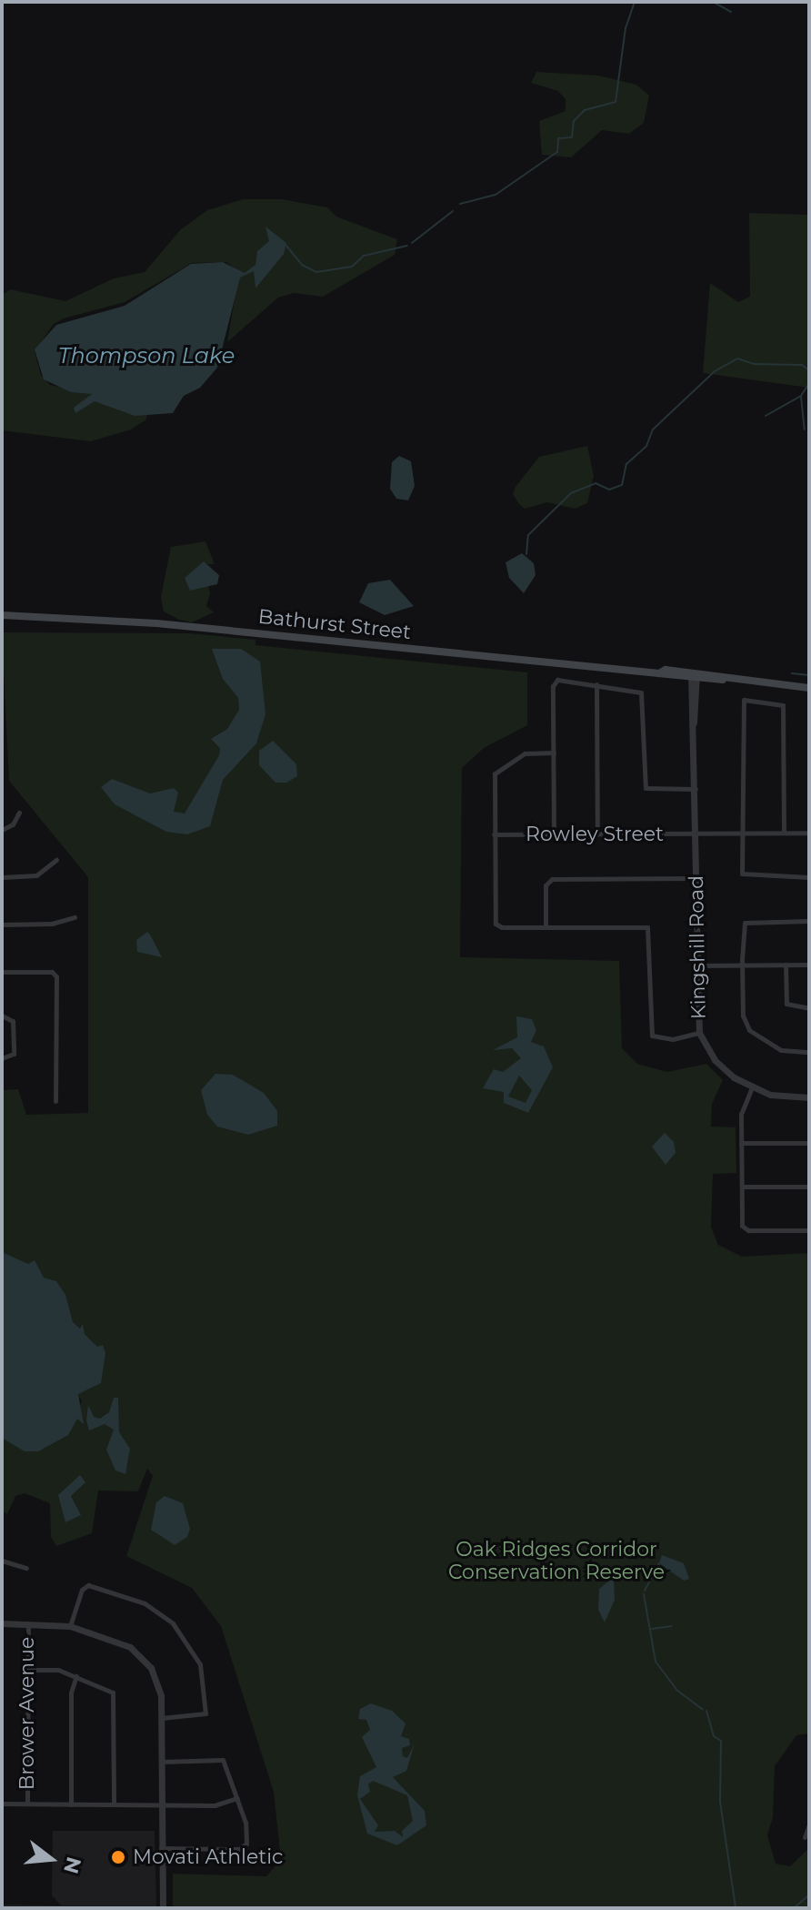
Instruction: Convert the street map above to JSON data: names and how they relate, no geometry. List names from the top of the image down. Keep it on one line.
{"streets":{"main road":["Bathurst Street"],"street":["Rowley Street","Kingshill Road","Brower Avenue"]},"crossings":[["Bathurst Street","Kingshill Road"],["Rowley Street","Kingshill Road"]],"water":["Thompson Lake"],"parks":["Oak Ridges Corridor Conservation Reserve"],"places":["Movati Athletic"],"north":"right"}
